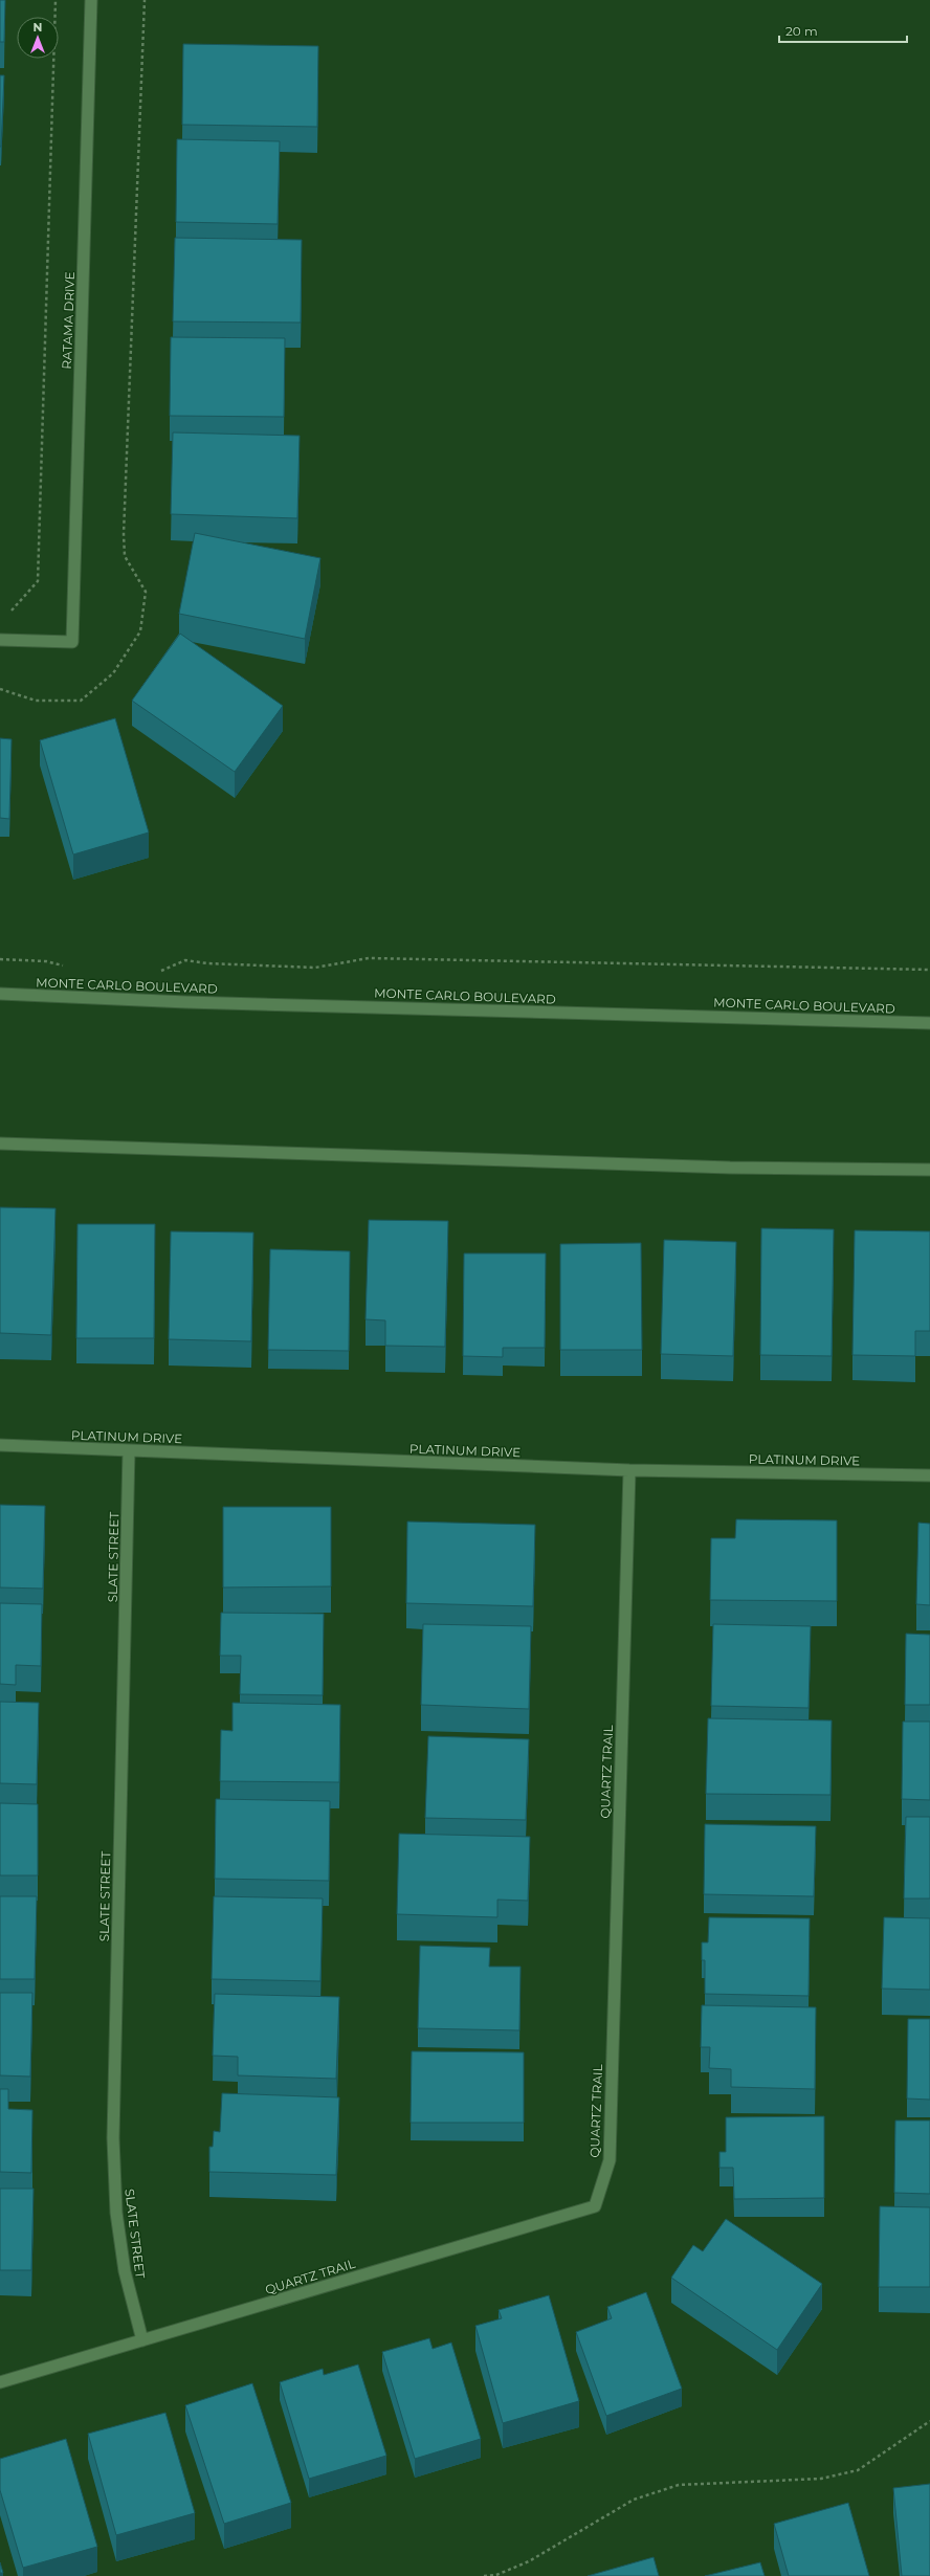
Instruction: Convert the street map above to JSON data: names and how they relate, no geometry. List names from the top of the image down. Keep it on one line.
{"streets":{"street":["RATAMA DRIVE","MONTE CARLO BOULEVARD","PLATINUM DRIVE","SLATE STREET","QUARTZ TRAIL"]},"crossings":[["PLATINUM DRIVE","SLATE STREET"],["PLATINUM DRIVE","QUARTZ TRAIL"],["SLATE STREET","QUARTZ TRAIL"]],"scale_bar":"20 m","north":"top"}
